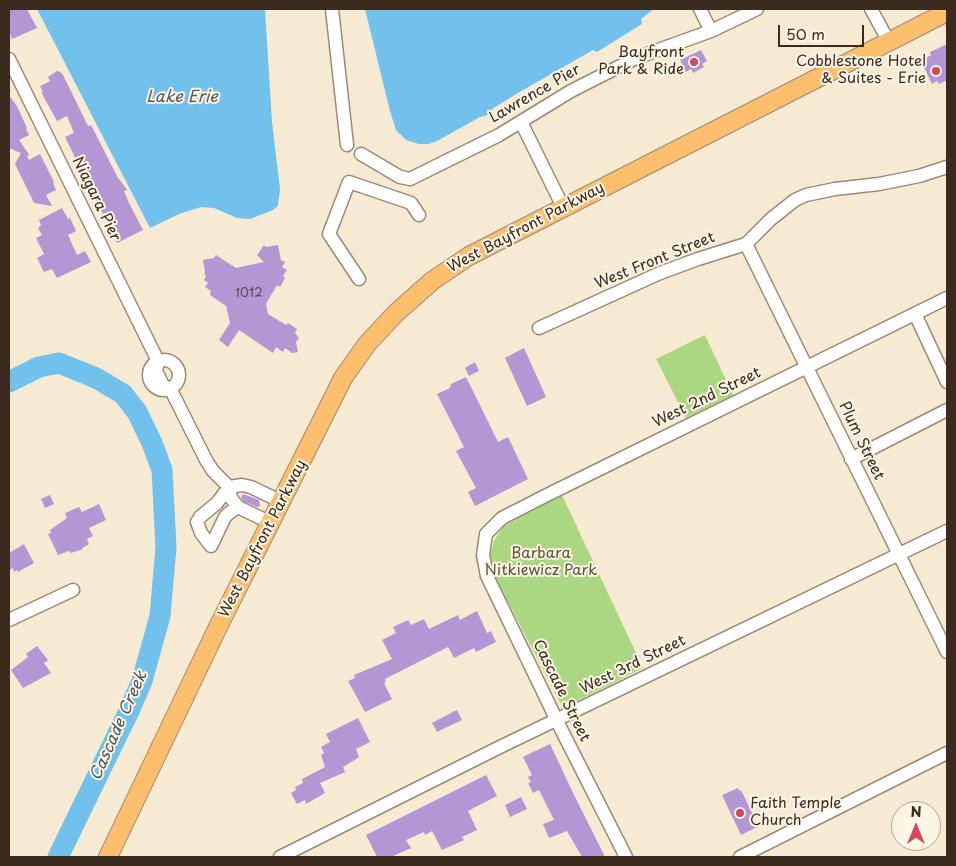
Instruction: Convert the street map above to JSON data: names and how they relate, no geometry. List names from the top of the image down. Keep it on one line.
{"streets":{"highway":["West Bayfront Parkway"],"street":["Lawrence Pier","Niagara Pier","West Front Street","West 2nd Street","Plum Street","West 3rd Street","Cascade Street"]},"crossings":[["West Front Street","Plum Street"],["West 2nd Street","Plum Street"],["West 2nd Street","Cascade Street"],["Plum Street","West 3rd Street"],["West 3rd Street","Cascade Street"]],"water":["Lake Erie","Cascade Creek"],"parks":["Barbara Nitkiewicz Park"],"places":["Bayfront Park & Ride","Cobblestone Hotel & Suites - Erie","Faith Temple Church"],"house_numbers":["1012"],"scale_bar":"50 m","north":"top"}
